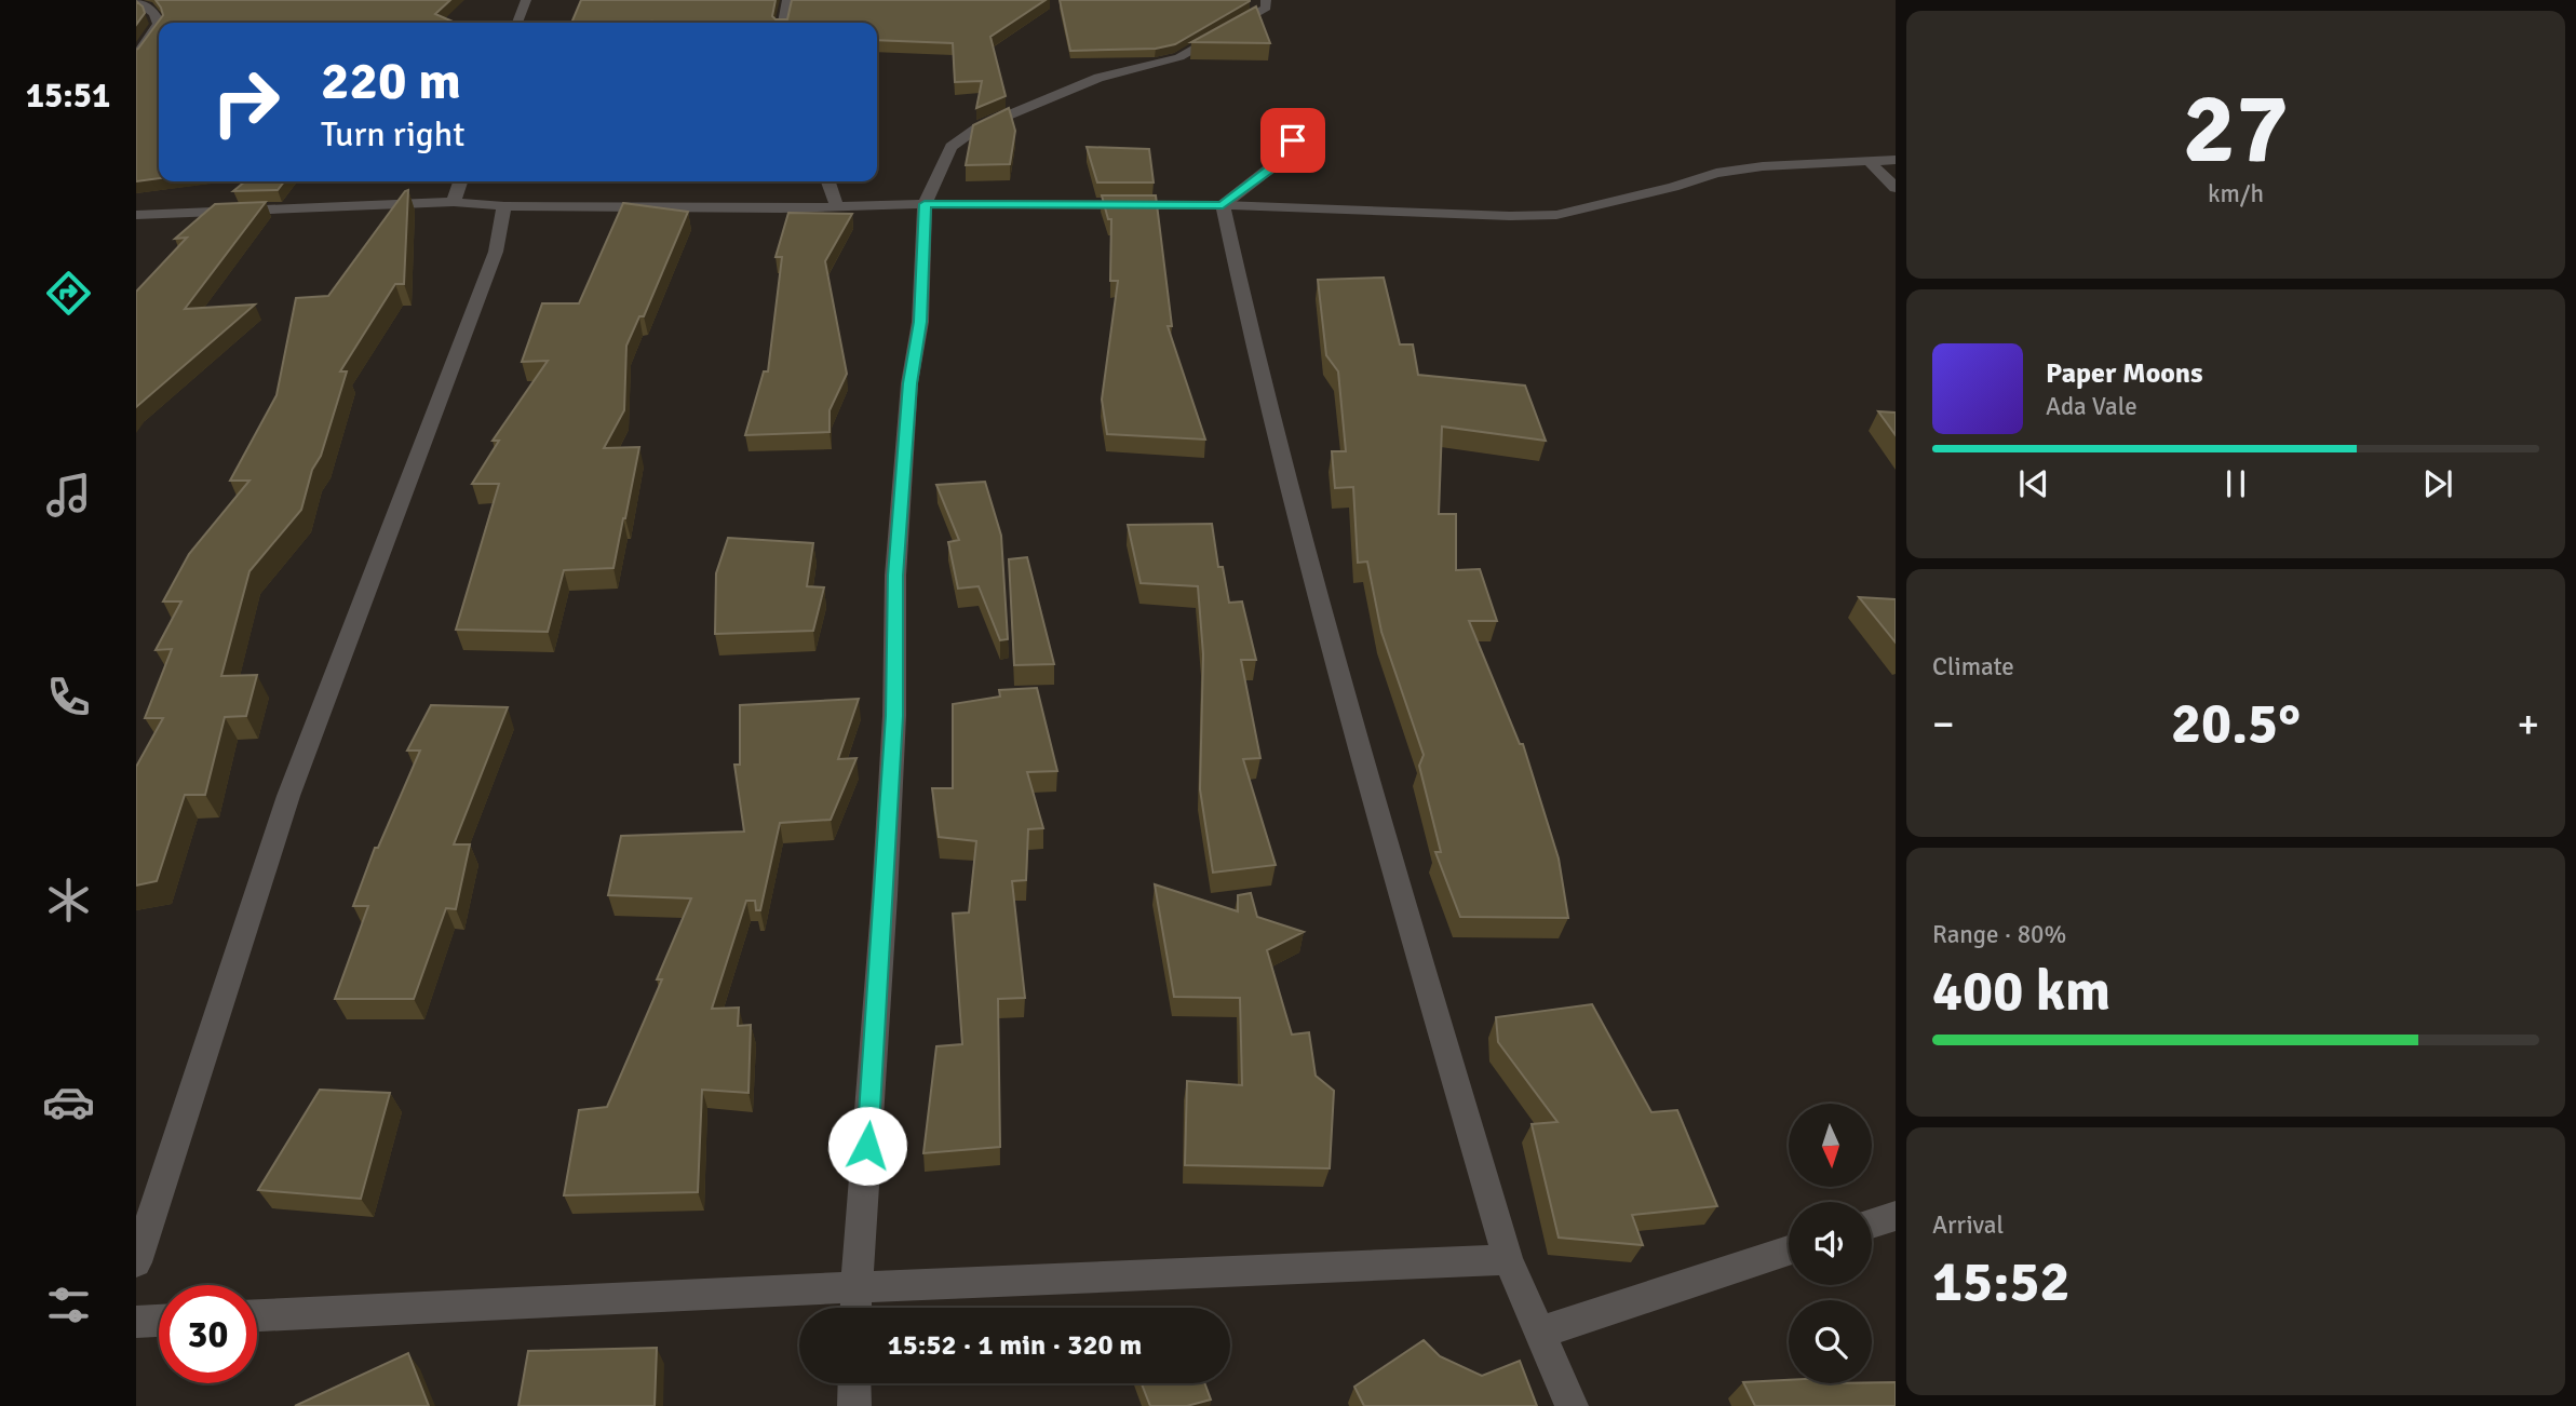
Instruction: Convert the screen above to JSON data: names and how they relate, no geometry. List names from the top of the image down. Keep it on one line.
{"north":"bottom","page":{"tabs":"15:51","tile":[["27","km/h"],"Climate",["Range · 80%","400 km"],["Arrival","15:52"]],"turn":["220 m","Turn right"],"song":["Paper Moons","Ada Vale"],"heat":["−","20.5°","+"],"limit":"30","trip":"15:52 · 1 min · 320 m"}}
